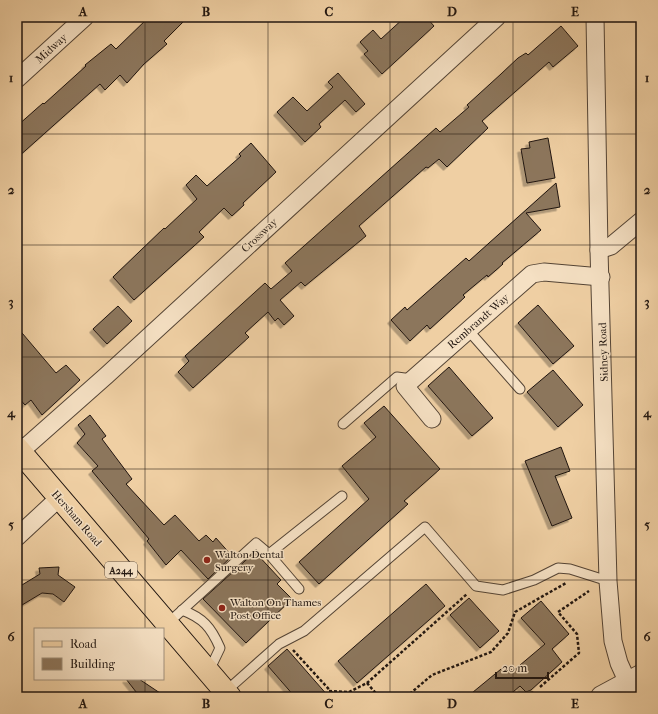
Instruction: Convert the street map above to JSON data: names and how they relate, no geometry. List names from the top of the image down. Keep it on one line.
{"streets":{"main road":["Hersham Road","A244"],"street":["Midway","Crossway","Rembrandt Way","Sidney Road"]},"crossings":[["Crossway","Hersham Road"],["Rembrandt Way","Sidney Road"]],"places":["Walton Dental Surgery","Walton On Thames Post Office"],"legend":["Road","Building"],"scale_bar":"20 m","grid":{"columns":["A","B","C","D","E"],"rows":["1","2","3","4","5","6"]}}
